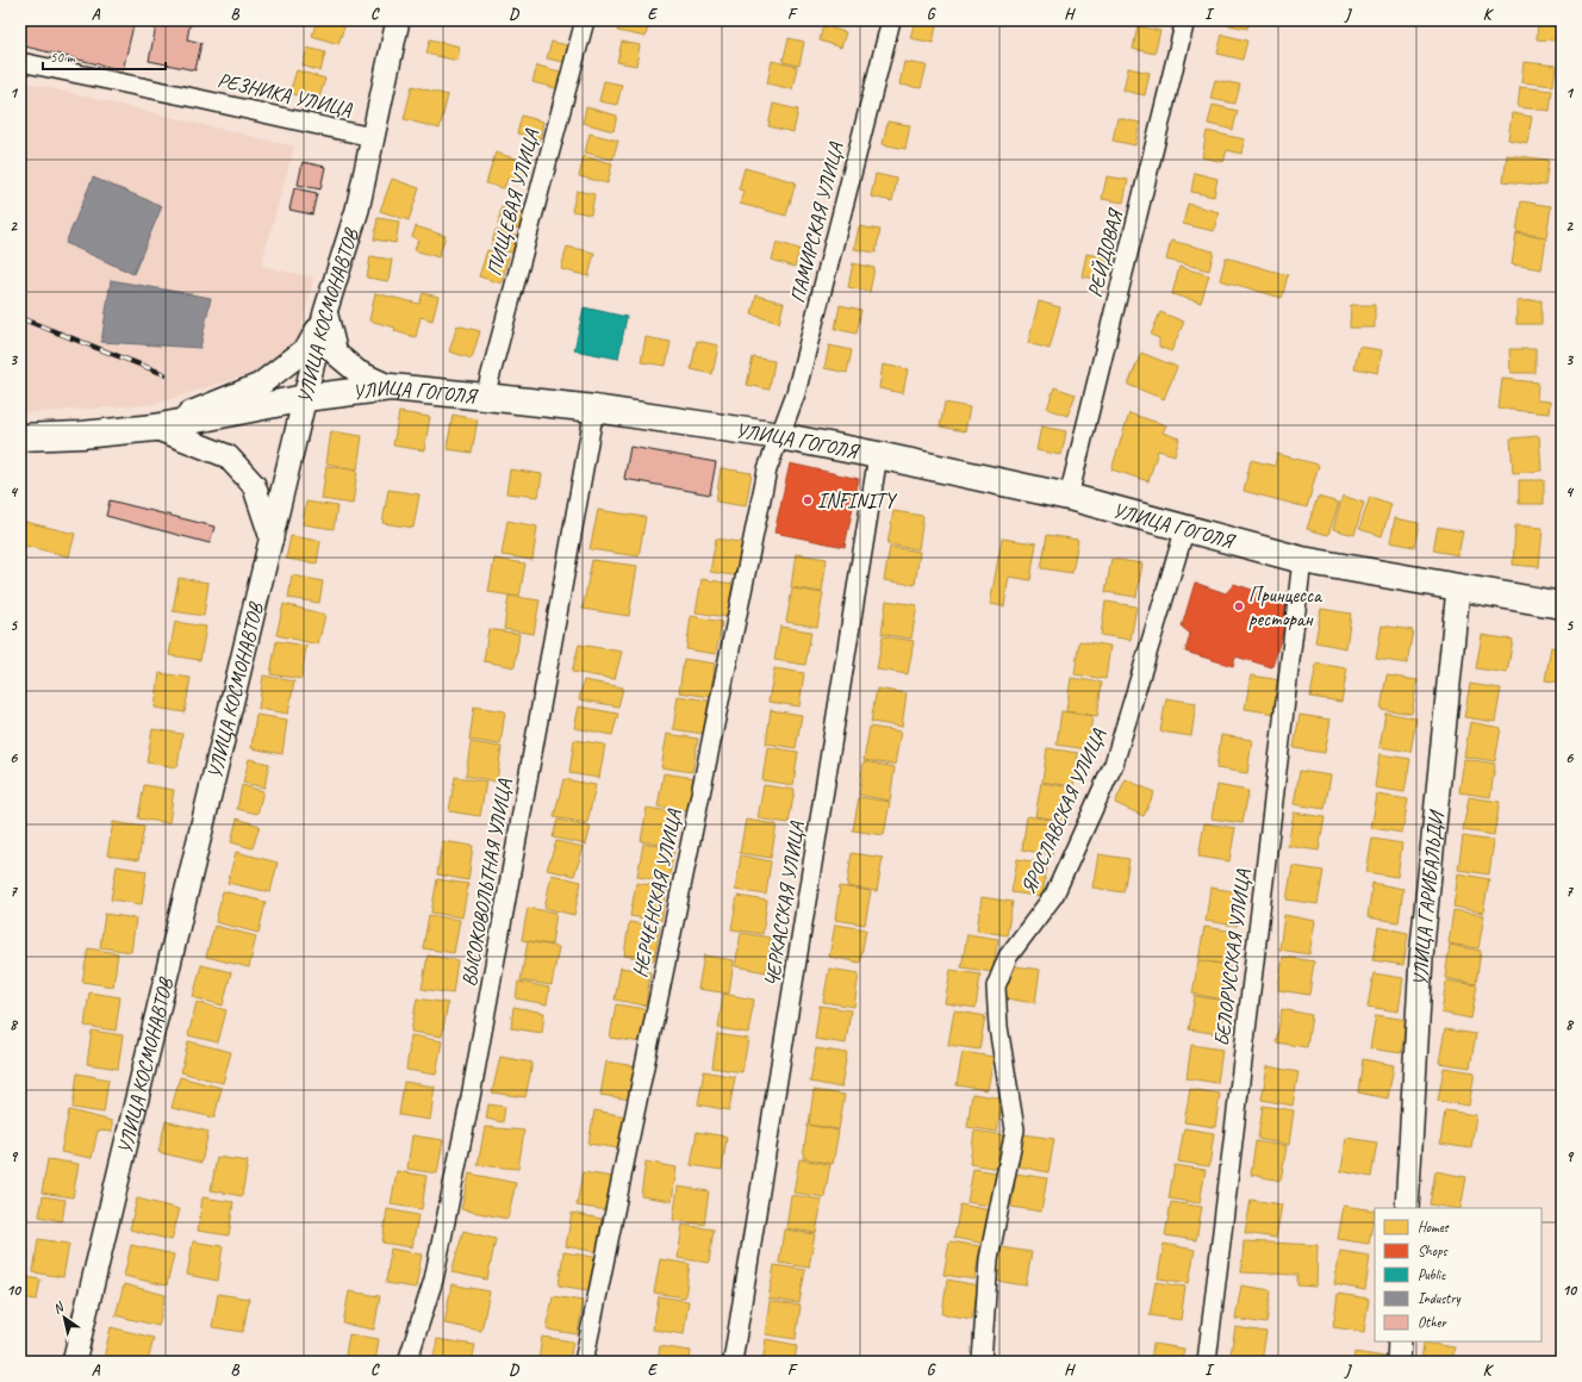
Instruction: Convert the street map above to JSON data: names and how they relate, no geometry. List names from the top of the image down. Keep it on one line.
{"streets":{"highway":["УЛИЦА ГОГОЛЯ"],"street":["РЕЗНИКА УЛИЦА","ПИЩЕВАЯ УЛИЦА","ПАМИРСКАЯ УЛИЦА","РЕЙДОВАЯ","УЛИЦА КОСМОНАВТОВ","ЯРОСЛАВСКАЯ УЛИЦА","ВЫСОКОВОЛЬТНАЯ УЛИЦА","НЕРЧЕНСКАЯ УЛИЦА","УЛИЦА ГАРИБАЛЬДИ","ЧЕРКАССКАЯ УЛИЦА","БЕЛОРУССКАЯ УЛИЦА"]},"crossings":[["РЕЗНИКА УЛИЦА","УЛИЦА КОСМОНАВТОВ"],["ПИЩЕВАЯ УЛИЦА","УЛИЦА ГОГОЛЯ"],["ПАМИРСКАЯ УЛИЦА","УЛИЦА ГОГОЛЯ"],["ПАМИРСКАЯ УЛИЦА","НЕРЧЕНСКАЯ УЛИЦА"],["РЕЙДОВАЯ","УЛИЦА ГОГОЛЯ"],["УЛИЦА КОСМОНАВТОВ","УЛИЦА ГОГОЛЯ"],["УЛИЦА ГОГОЛЯ","ЯРОСЛАВСКАЯ УЛИЦА"],["УЛИЦА ГОГОЛЯ","ВЫСОКОВОЛЬТНАЯ УЛИЦА"],["УЛИЦА ГОГОЛЯ","НЕРЧЕНСКАЯ УЛИЦА"],["УЛИЦА ГОГОЛЯ","УЛИЦА ГАРИБАЛЬДИ"],["УЛИЦА ГОГОЛЯ","ЧЕРКАССКАЯ УЛИЦА"],["УЛИЦА ГОГОЛЯ","БЕЛОРУССКАЯ УЛИЦА"]],"places":["INFINITY","Принцесса ресторан"],"legend":["Homes","Shops","Public","Industry","Other"],"scale_bar":"50 m","north":"top left","grid":{"columns":["A","B","C","D","E","F","G","H","I","J","K"],"rows":["1","2","3","4","5","6","7","8","9","10"]}}
